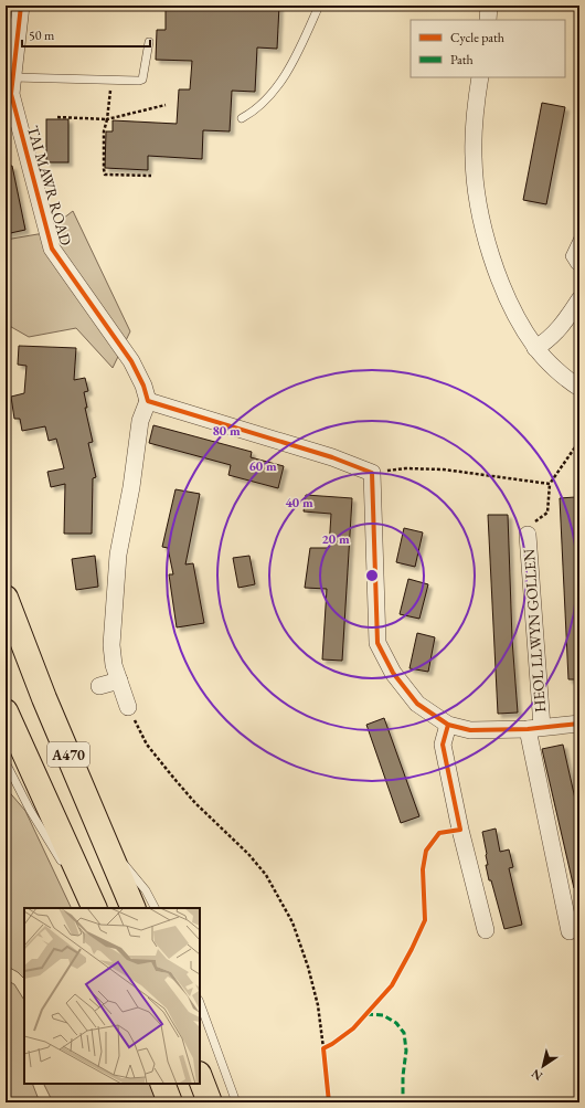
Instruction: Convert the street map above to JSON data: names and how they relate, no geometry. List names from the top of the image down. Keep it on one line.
{"streets":{"highway":["A470"],"street":["TAI MAWR ROAD","HEOL LLWYN GOLLEN"]},"legend":["Cycle path","Path"],"scale_bar":"50 m","north":"bottom left","rings":["80 m","60 m","40 m","20 m"]}
